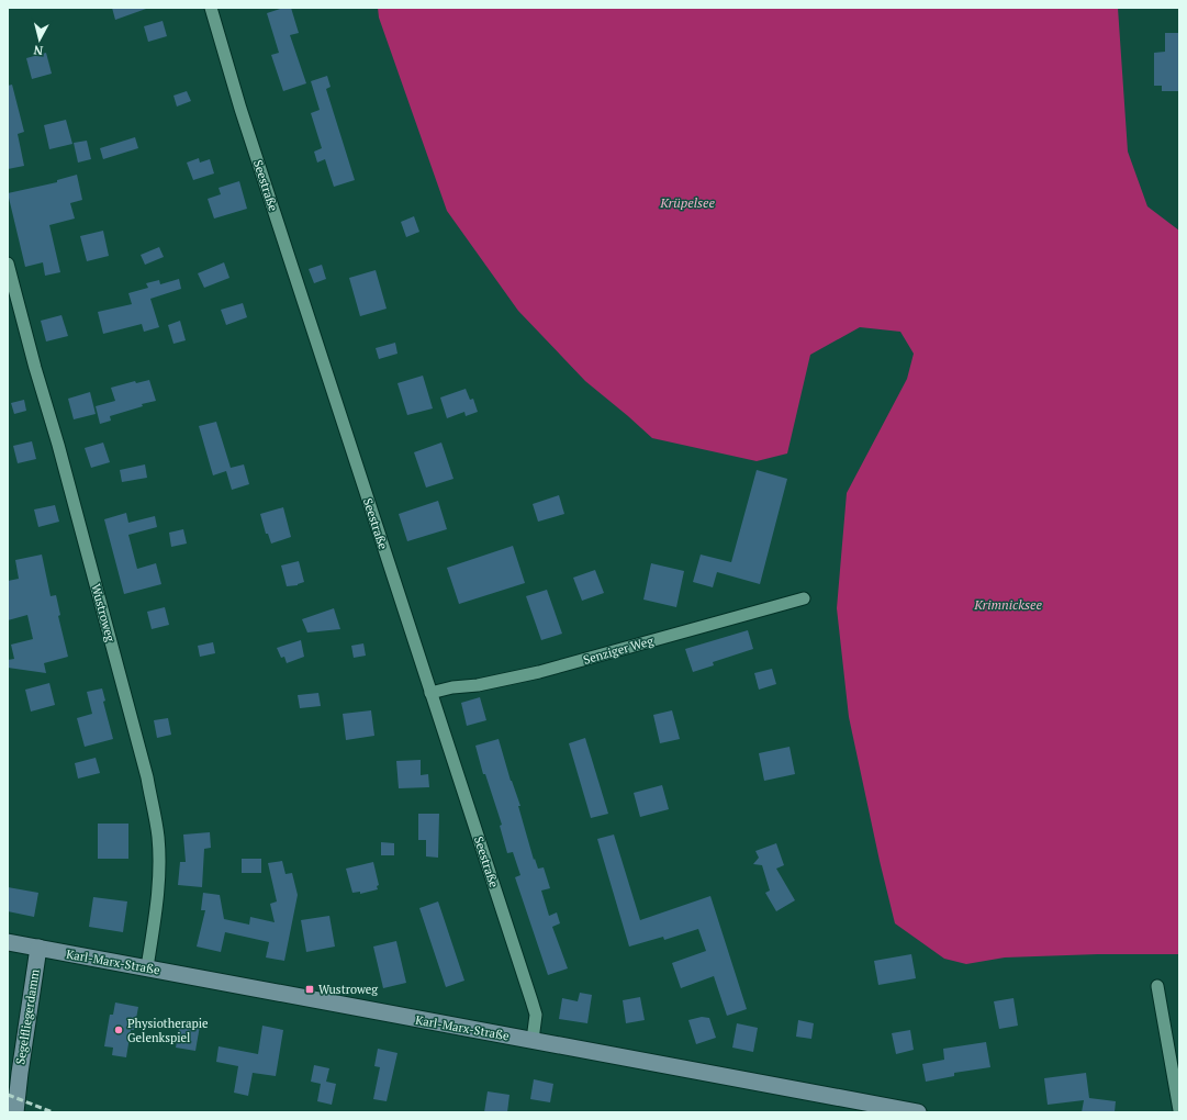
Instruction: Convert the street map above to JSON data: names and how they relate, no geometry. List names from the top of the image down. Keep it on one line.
{"streets":{"street":["Seestraße","Wustroweg","Senziger Weg","Karl-Marx-Straße","Segelfliegerdamm"]},"crossings":[["Seestraße","Senziger Weg"],["Seestraße","Karl-Marx-Straße"],["Wustroweg","Karl-Marx-Straße"],["Karl-Marx-Straße","Segelfliegerdamm"]],"water":["Krüpelsee","Krimnicksee"],"places":{"transit":["Wustroweg"],"other":["Physiotherapie Gelenkspiel"]},"north":"bottom"}
